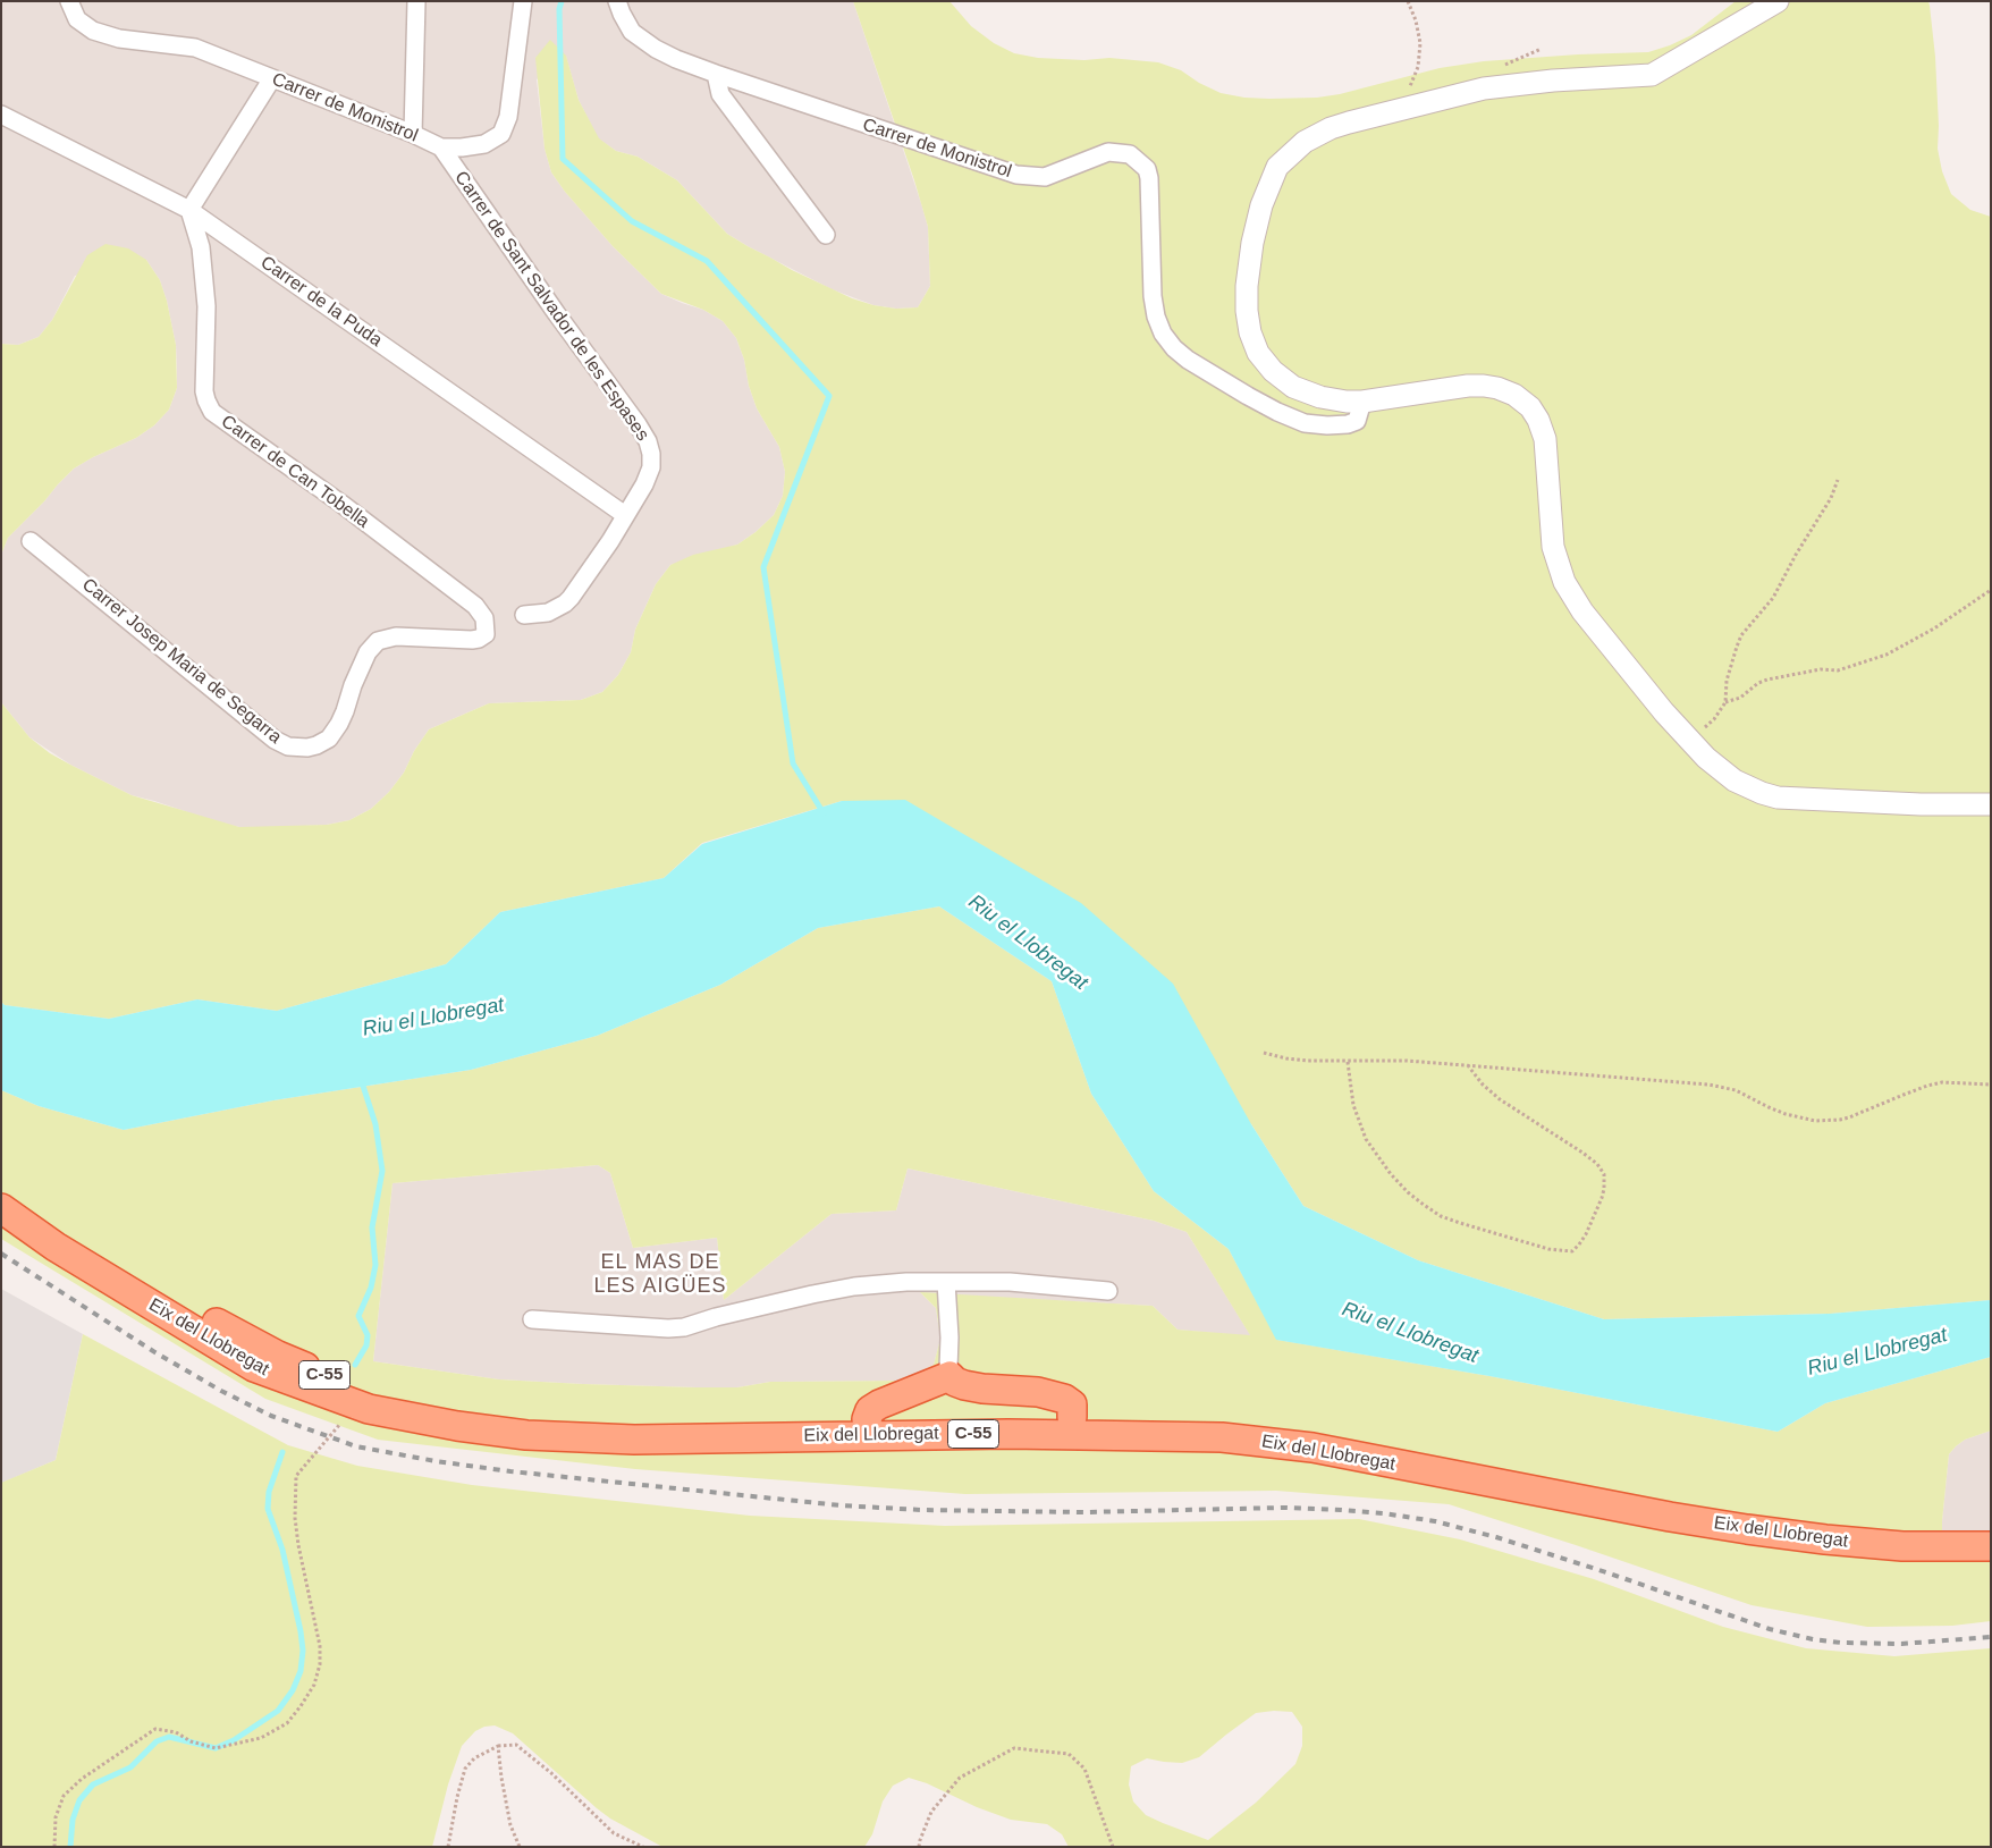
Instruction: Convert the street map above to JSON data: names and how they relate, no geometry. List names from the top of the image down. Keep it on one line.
{"streets":{"highway":["Eix del Llobregat","C-55"],"street":["Carrer de Monistrol","Carrer de la Puda","Carrer de Sant Salvador de les Espases","Carrer de Can Tobella","Carrer Josep Maria de Segarra"]},"crossings":[["Carrer de Monistrol","Carrer de Sant Salvador de les Espases"],["Carrer de la Puda","Carrer de Sant Salvador de les Espases"],["Carrer de la Puda","Carrer de Can Tobella"],["Carrer de Can Tobella","Carrer Josep Maria de Segarra"]],"districts":["EL MAS DE LES AIGÜES"],"water":["Riu el Llobregat"]}
